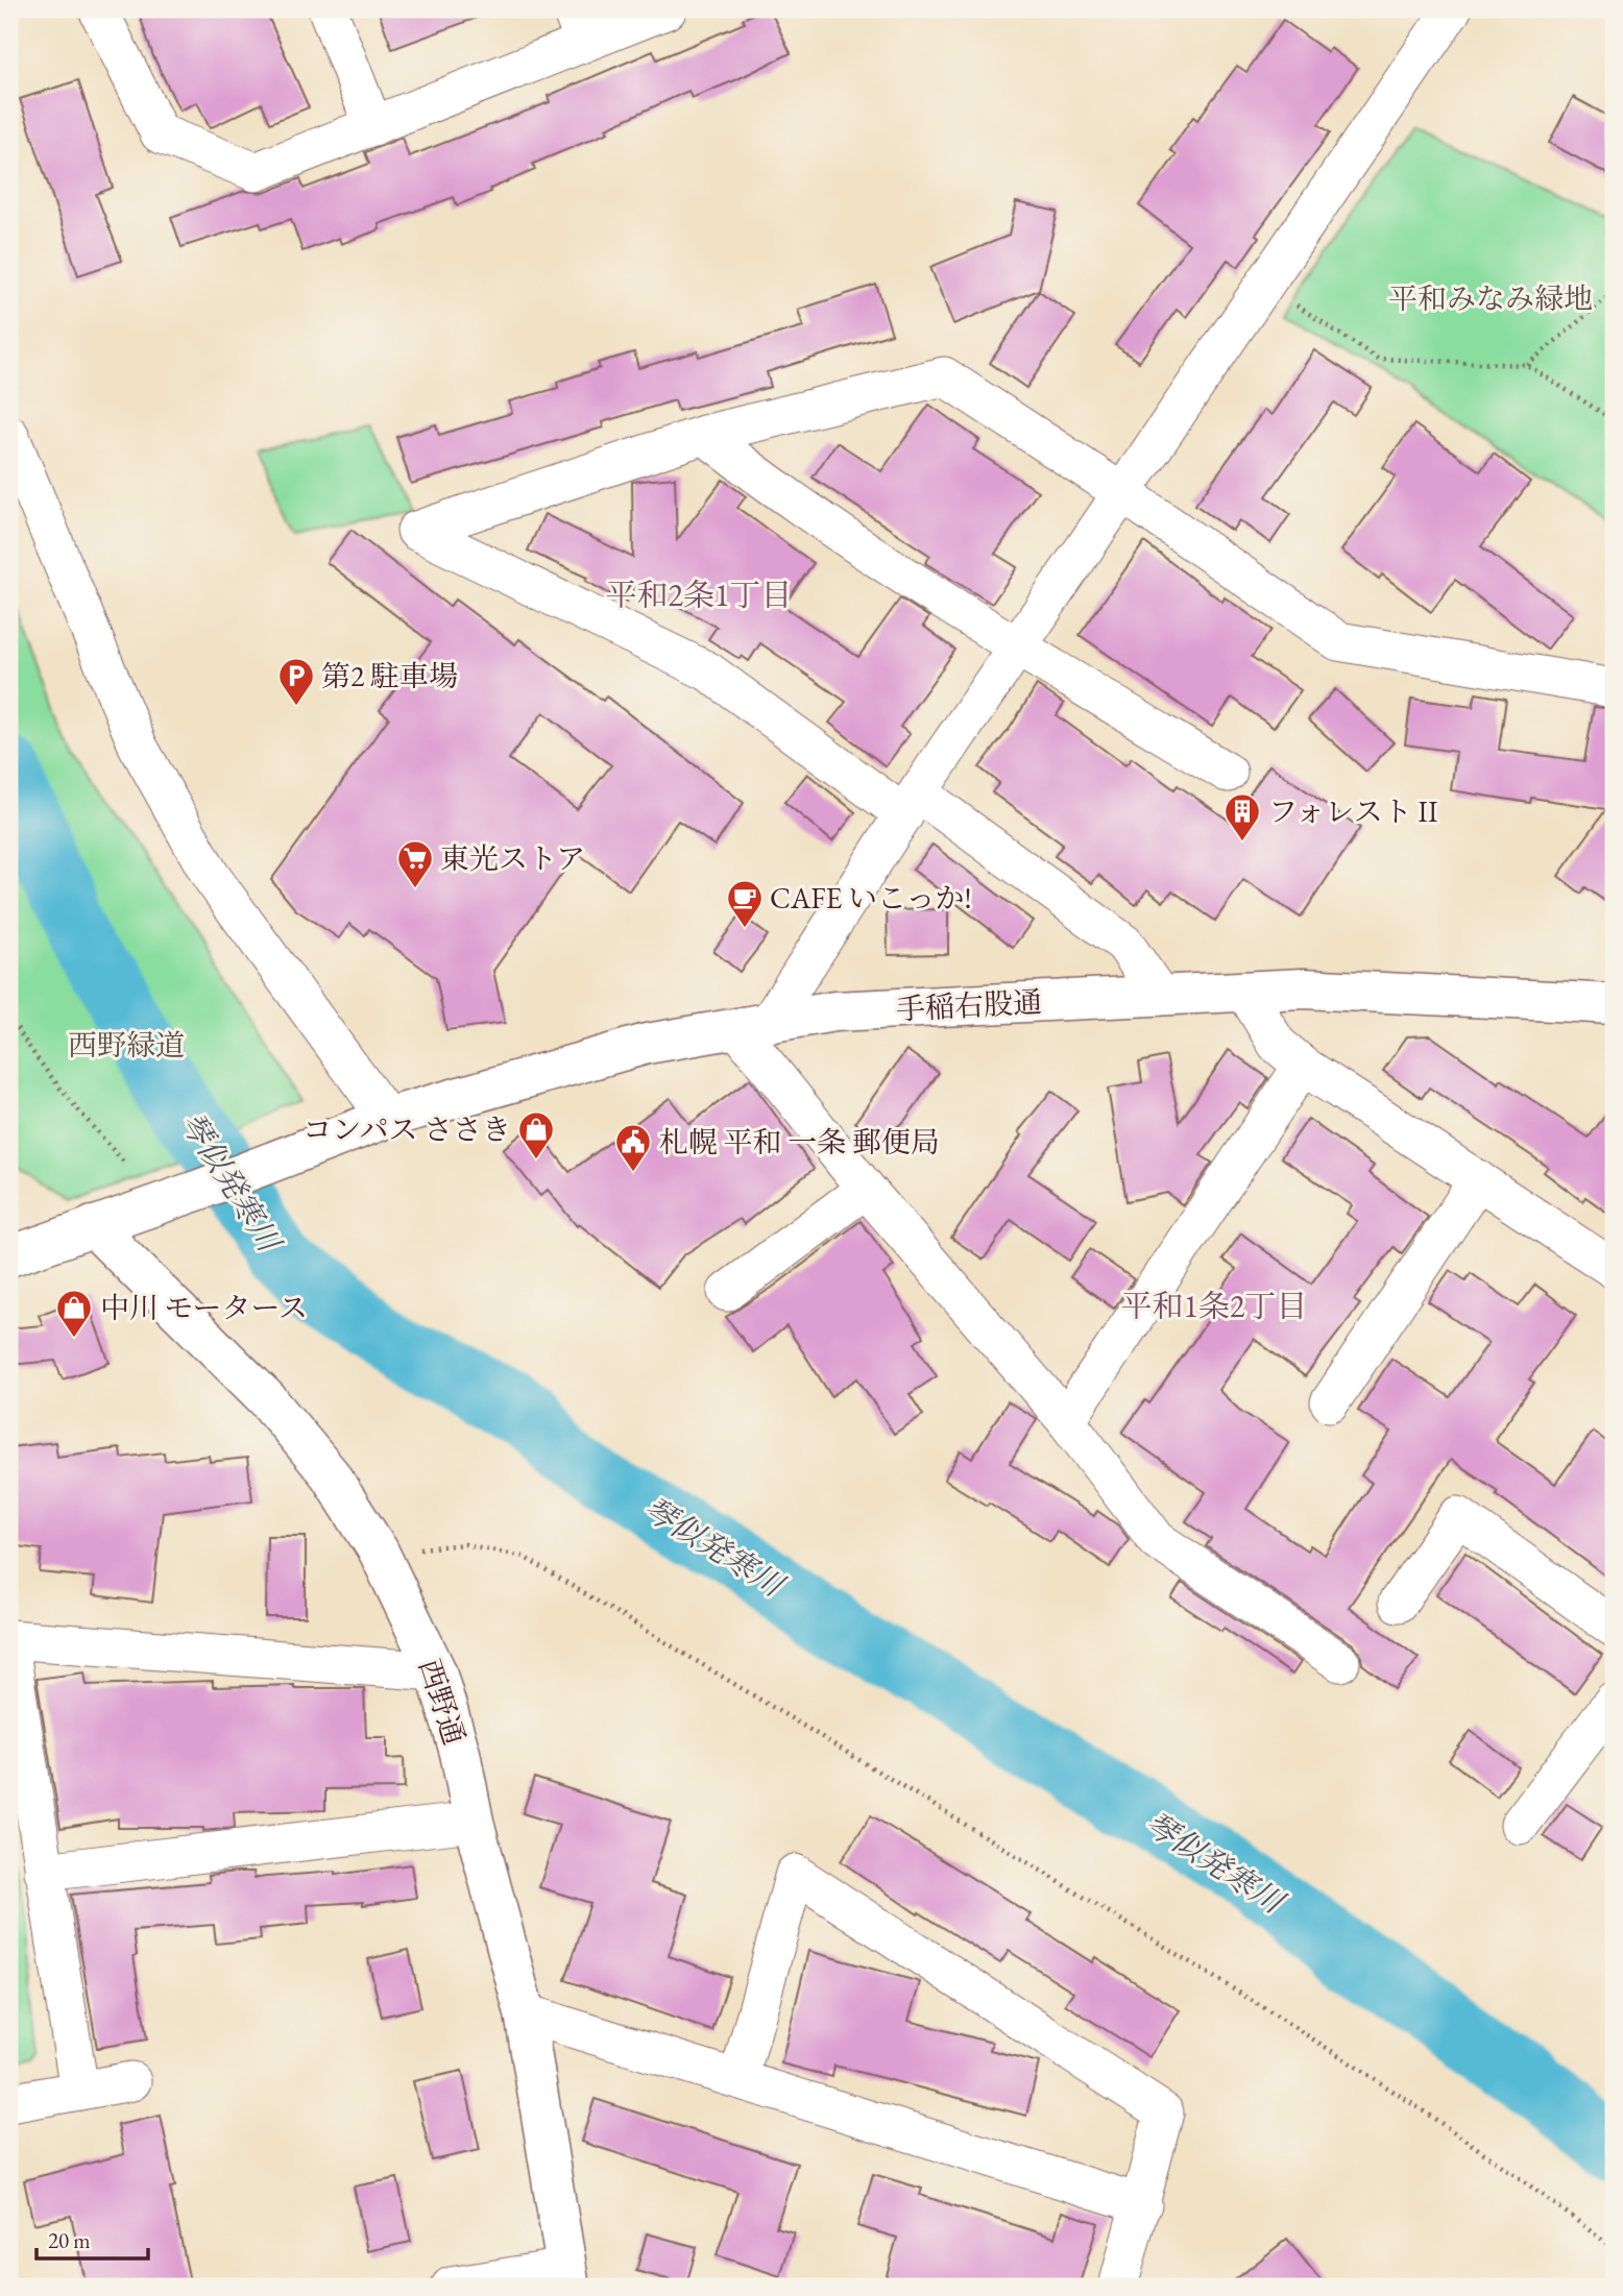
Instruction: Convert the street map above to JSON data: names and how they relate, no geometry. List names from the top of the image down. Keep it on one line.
{"streets":{"street":["手稲右股通","西野通"]},"crossings":[["手稲右股通","西野通"]],"districts":["平和2条1丁目","平和1条2丁目"],"water":["琴似発寒川"],"parks":["平和みなみ緑地","西野緑道"],"places":{"parking":["第2 駐車場"],"building":["フォレスト II"],"supermarket":["東光ストア"],"cafe":["CAFE いこっか!"],"shop":["コンパス ささき","中川 モータース"],"public building":["札幌 平和 一条 郵便局"]},"scale_bar":"20 m"}
